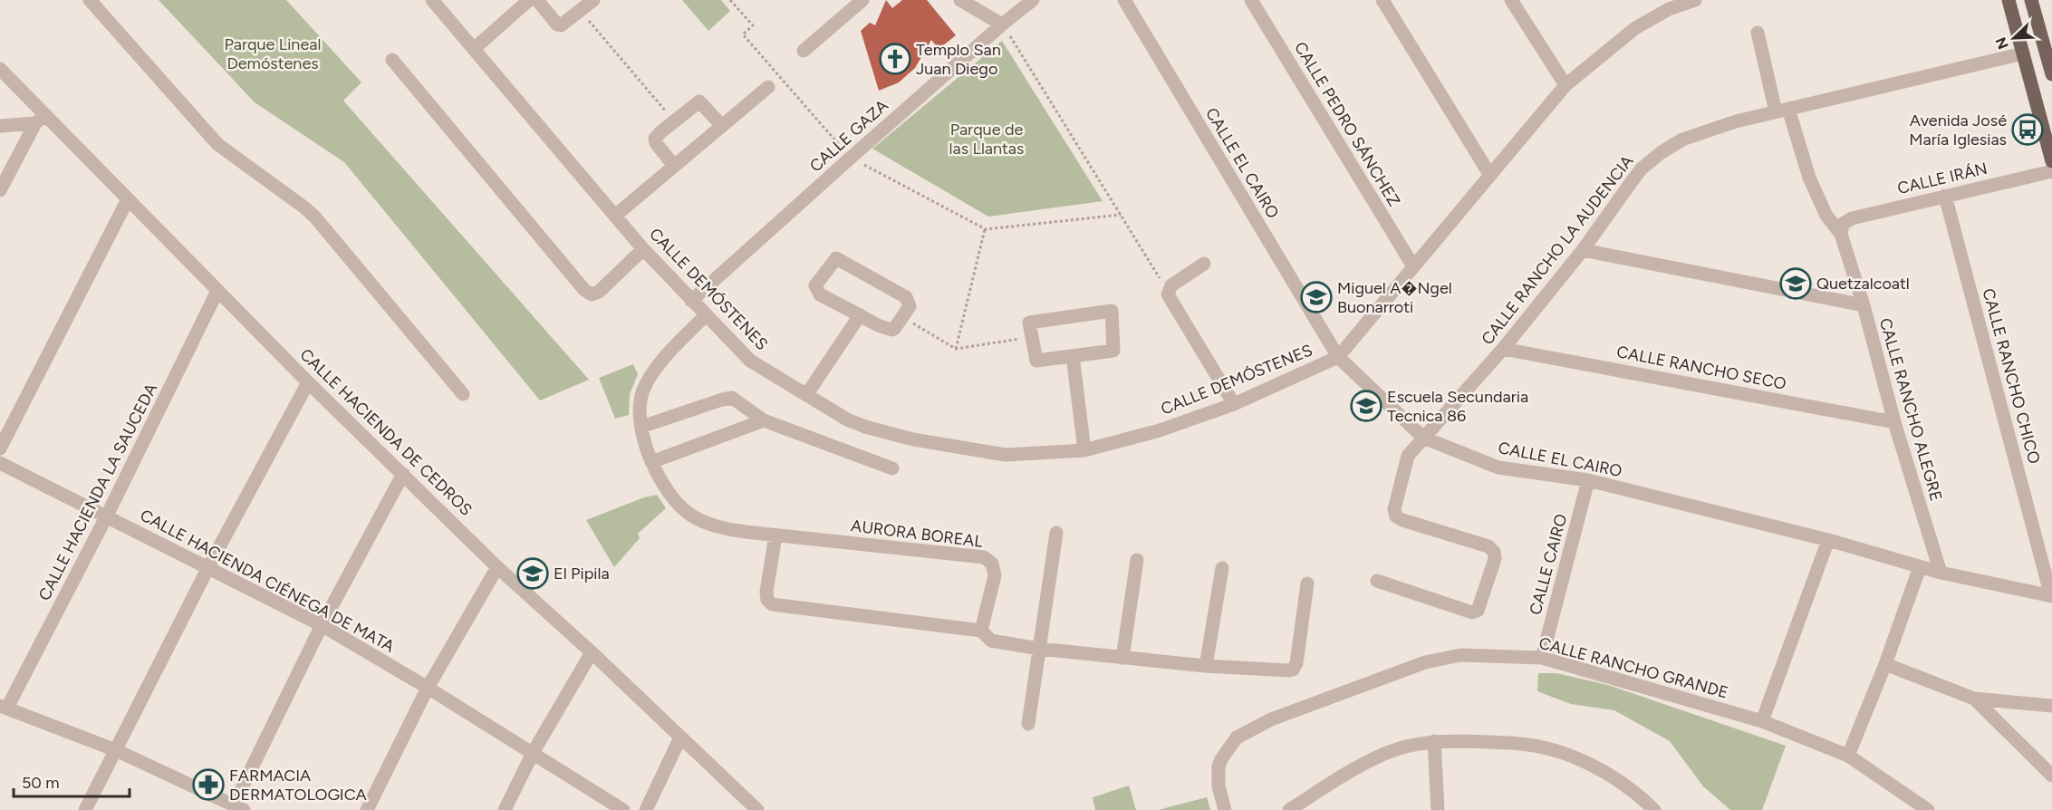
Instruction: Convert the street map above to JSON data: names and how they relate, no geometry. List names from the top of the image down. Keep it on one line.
{"streets":{"street":["CALLE PEDRO SÁNCHEZ","CALLE GAZA","CALLE EL CAIRO","CALLE IRÁN","CALLE RANCHO LA AUDENCIA","CALLE DEMÓSTENES","CALLE RANCHO SECO","CALLE RANCHO CHICO","CALLE RANCHO ALEGRE","CALLE HACIENDA DE CEDROS","CALLE HACIENDA LA SAUCEDA","AURORA BOREAL","CALLE CAIRO","CALLE HACIENDA CIÉNEGA DE MATA","CALLE RANCHO GRANDE"]},"crossings":[["CALLE PEDRO SÁNCHEZ","CALLE DEMÓSTENES"],["CALLE GAZA","CALLE DEMÓSTENES"],["CALLE EL CAIRO","CALLE RANCHO LA AUDENCIA"],["CALLE EL CAIRO","CALLE DEMÓSTENES"],["CALLE EL CAIRO","CALLE RANCHO CHICO"],["CALLE EL CAIRO","CALLE RANCHO ALEGRE"],["CALLE EL CAIRO","CALLE CAIRO"],["CALLE IRÁN","CALLE RANCHO CHICO"],["CALLE IRÁN","CALLE RANCHO ALEGRE"],["CALLE RANCHO LA AUDENCIA","CALLE RANCHO SECO"],["CALLE RANCHO LA AUDENCIA","CALLE RANCHO ALEGRE"],["CALLE DEMÓSTENES","AURORA BOREAL"],["CALLE RANCHO SECO","CALLE RANCHO ALEGRE"],["CALLE HACIENDA DE CEDROS","CALLE HACIENDA LA SAUCEDA"],["CALLE HACIENDA LA SAUCEDA","CALLE HACIENDA CIÉNEGA DE MATA"],["CALLE CAIRO","CALLE RANCHO GRANDE"]],"parks":["Parque Lineal Demóstenes","Parque de las Llantas"],"places":{"church":["Templo San Juan Diego"],"bus stop":["Avenida José María Iglesias"],"school or university":["Quetzalcoatl","Miguel A�Ngel Buonarroti","Escuela Secundaria Tecnica 86","El Pipila"],"pharmacy":["FARMACIA DERMATOLOGICA"]},"scale_bar":"50 m","north":"bottom left"}
